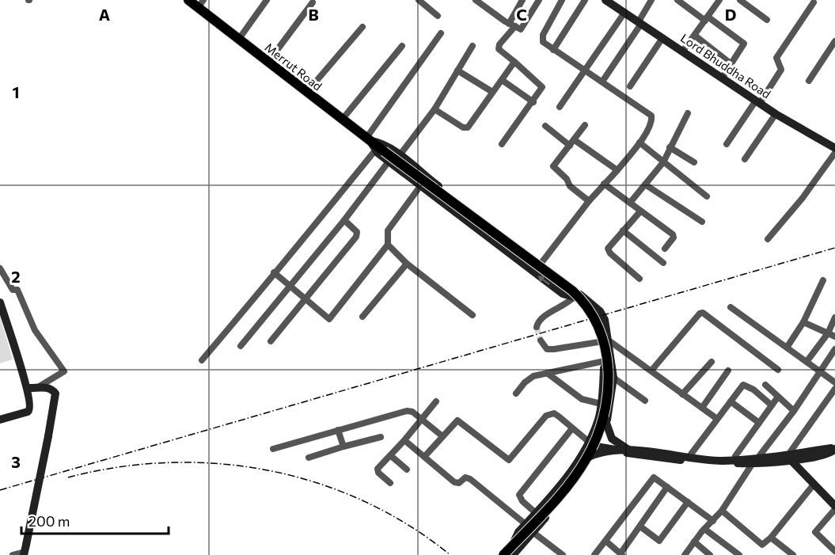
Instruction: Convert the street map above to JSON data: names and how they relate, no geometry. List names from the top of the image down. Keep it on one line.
{"streets":{"main road":["Merrut Road"],"street":["Lord Bhuddha Road"]},"scale_bar":"200 m","grid":{"columns":["A","B","C","D"],"rows":["1","2","3"]}}
